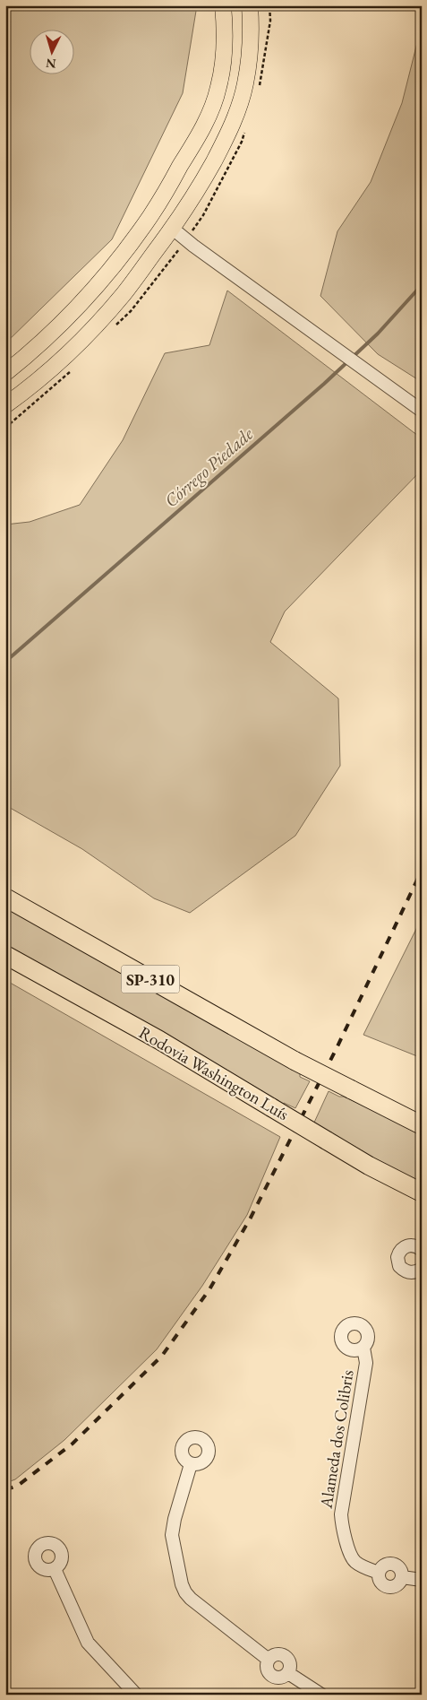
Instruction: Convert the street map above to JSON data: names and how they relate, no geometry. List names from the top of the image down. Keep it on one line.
{"streets":{"highway":["SP-310","Rodovia Washington Luís"],"street":["Alameda dos Colibris"]},"water":["Córrego Piedade"],"north":"bottom"}
